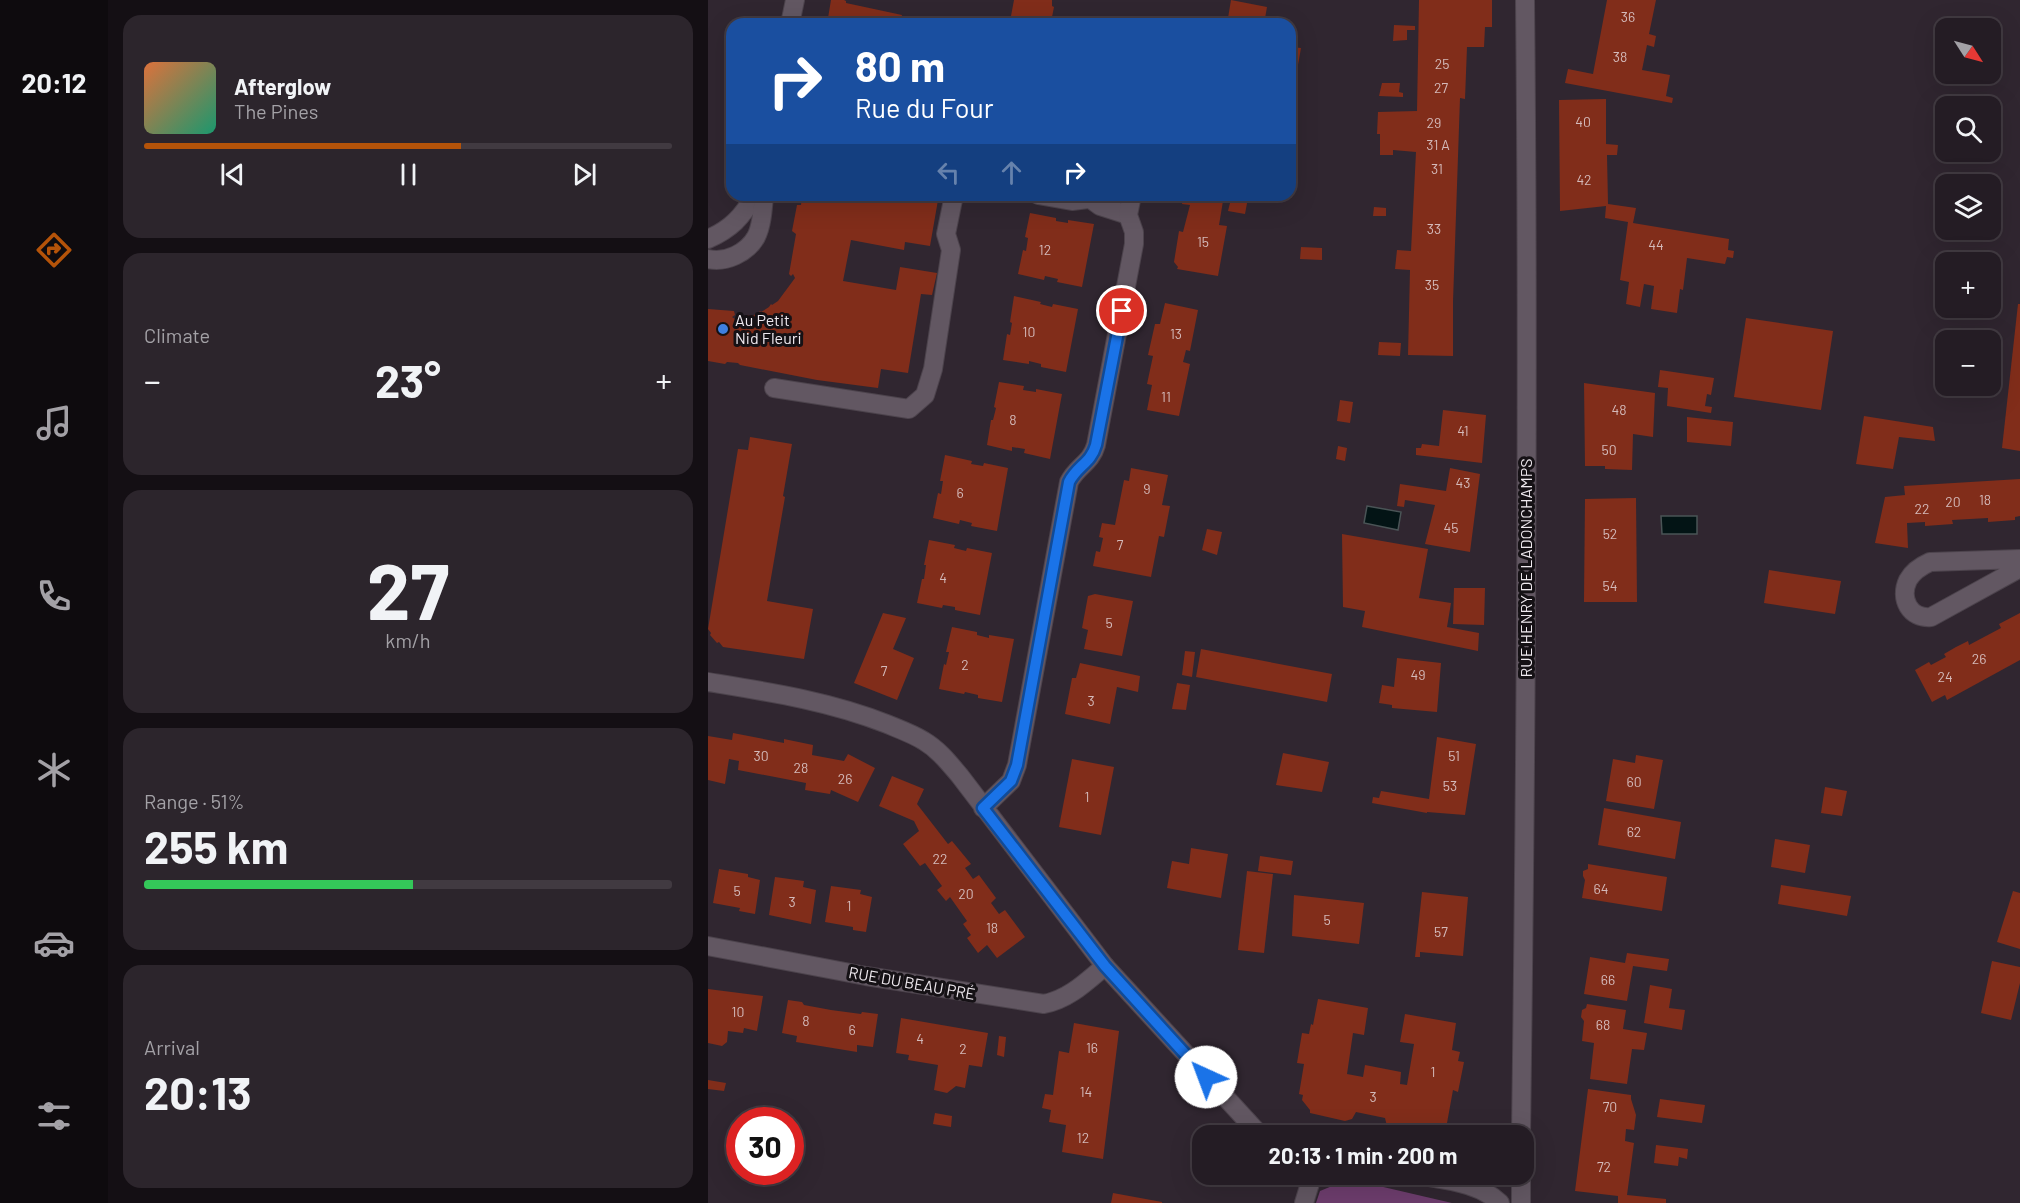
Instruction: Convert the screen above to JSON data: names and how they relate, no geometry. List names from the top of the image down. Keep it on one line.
{"streets":{"street":["RUE HENRY DE LADONCHAMPS","RUE DU BEAU PRÉ"]},"places":["Au Petit Nid Fleuri"],"house_numbers":["36","38","25","27","40","29","31 A","31","42","33","15","44","12","35","10","13","11","48","8","41","50","43","9","6","18","20","22","45","52","7","4","54","5","26","2","7","49","24","3","30","51","28","26","60","53","1","62","22","64","5","20","3","1","5","18","57","66","10","8","68","6","4","16","2","1","14","3","70","12","72"],"north":"bottom right","page":{"tabs":"20:12","map_buttons":["+","−"],"turn":["80 m","Rue du Four"],"song":["Afterglow","The Pines"],"tile":["Climate",["27","km/h"],["Range · 51%","255 km"],["Arrival","20:13"]],"heat":["−","23°","+"],"limit":"30","trip":"20:13 · 1 min · 200 m"}}
